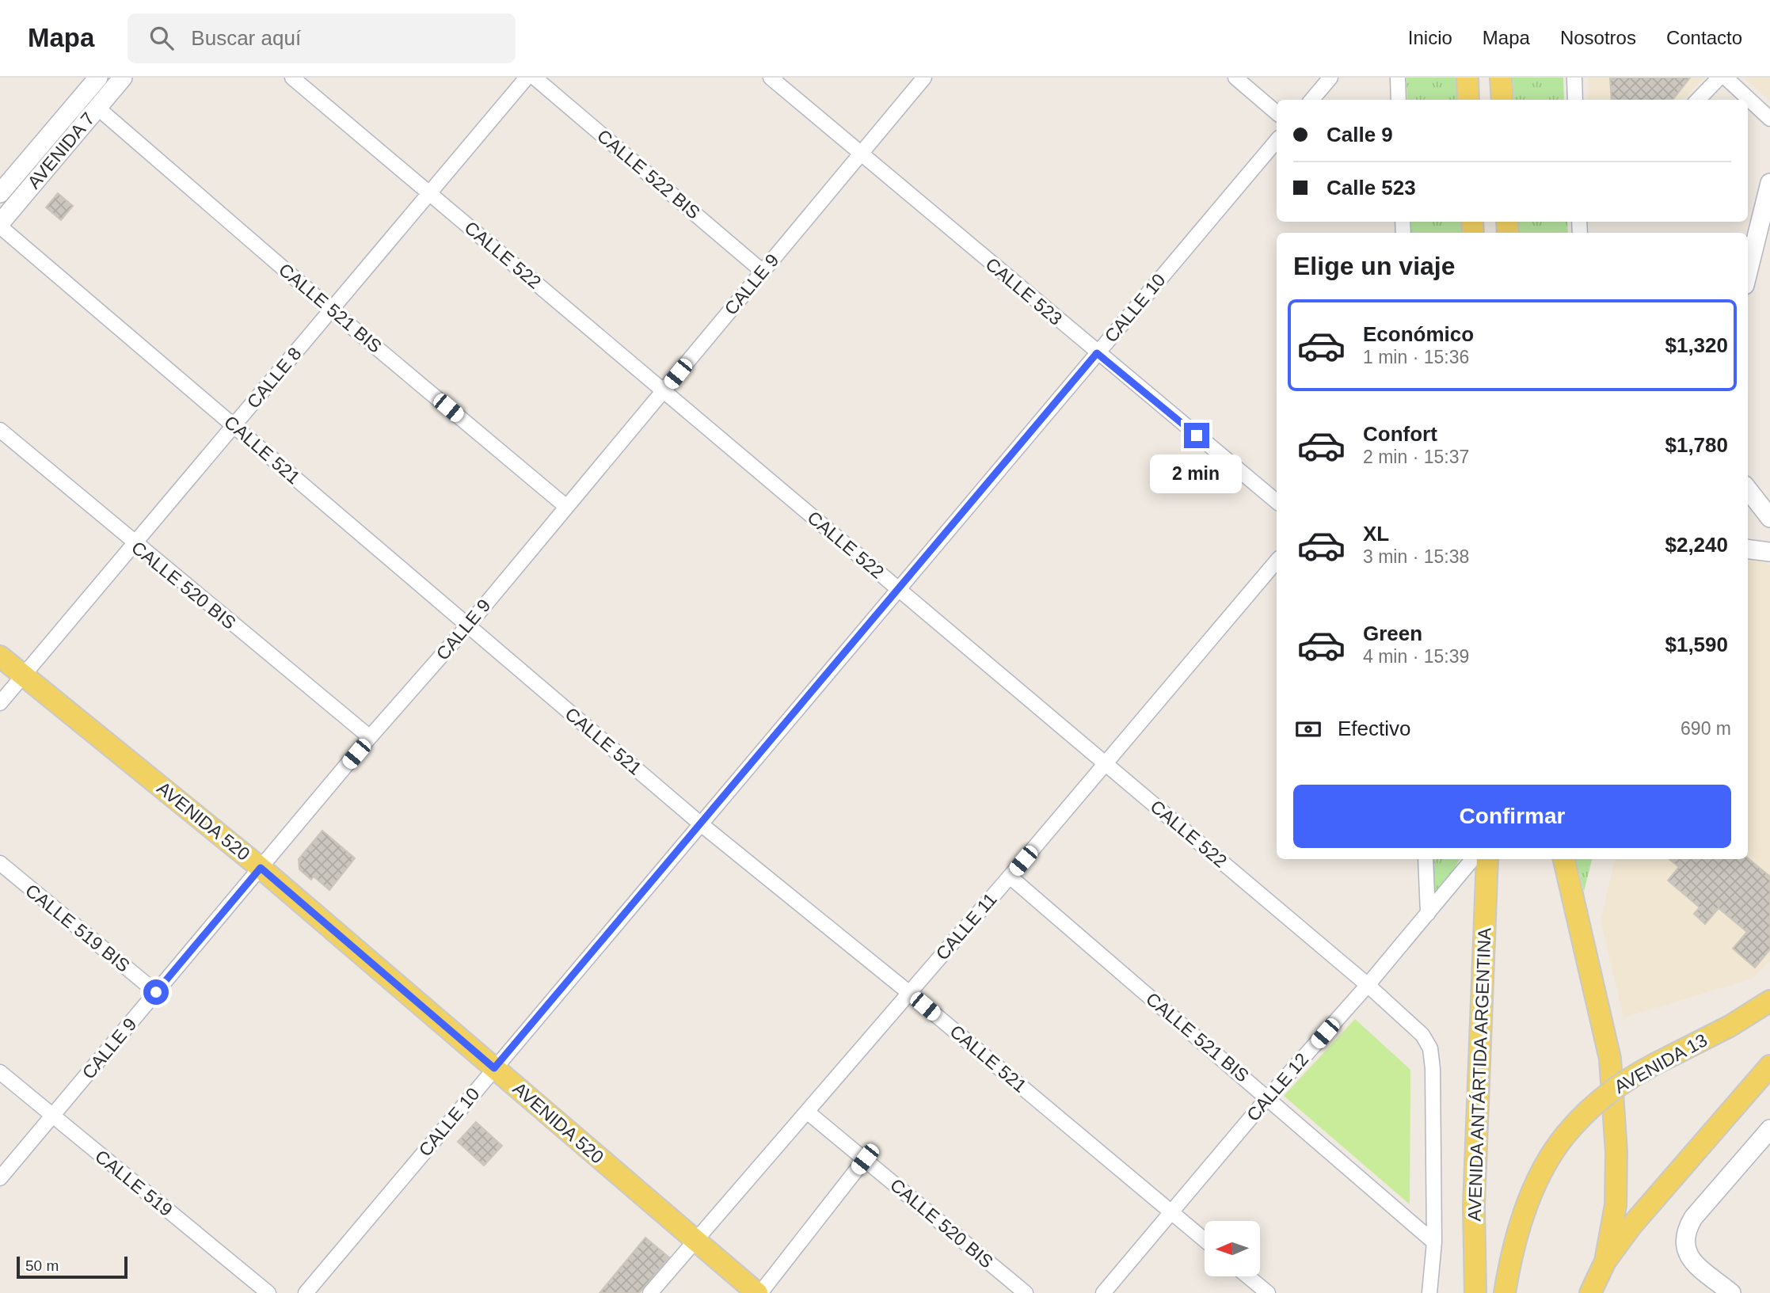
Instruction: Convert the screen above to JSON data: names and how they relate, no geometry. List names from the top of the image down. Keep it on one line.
{"streets":{"main road":["AVENIDA 520","AVENIDA 13","AVENIDA ANTÁRTIDA ARGENTINA"],"street":["AVENIDA 7","CALLE 522 BIS","CALLE 522","CALLE 9","CALLE 523","CALLE 521 BIS","CALLE 10","CALLE 8","CALLE 521","CALLE 520 BIS","CALLE 11","CALLE 519 BIS","CALLE 12","CALLE 519"]},"crossings":[["AVENIDA 7","CALLE 521 BIS"],["AVENIDA 7","CALLE 521"],["CALLE 522 BIS","CALLE 9"],["CALLE 522","CALLE 9"],["CALLE 522","CALLE 521 BIS"],["CALLE 522","CALLE 10"],["CALLE 522","CALLE 8"],["CALLE 522","CALLE 11"],["CALLE 522","CALLE 12"],["CALLE 9","CALLE 523"],["CALLE 9","CALLE 521 BIS"],["CALLE 9","CALLE 521"],["CALLE 9","CALLE 520 BIS"],["CALLE 9","AVENIDA 520"],["CALLE 9","CALLE 519 BIS"],["CALLE 9","CALLE 519"],["CALLE 523","CALLE 10"],["CALLE 521 BIS","CALLE 8"],["CALLE 521 BIS","CALLE 11"],["CALLE 521 BIS","CALLE 12"],["CALLE 10","CALLE 521"],["CALLE 10","AVENIDA 520"],["CALLE 8","CALLE 521"],["CALLE 8","CALLE 520 BIS"],["CALLE 8","AVENIDA 520"],["CALLE 521","CALLE 11"],["CALLE 521","CALLE 12"],["CALLE 520 BIS","CALLE 11"],["AVENIDA 520","CALLE 11"]],"scale_bar":"50 m","north":"left","page":{"header":"Mapa","search":"Buscar aquí","nav":["Inicio","Mapa","Nosotros","Contacto"],"banner":["Calle 9","Calle 523"],"heading":"Elige un viaje","list":[{"name":"Económico","note":"1 min · 15:36","value":"$1,320"},{"name":"Confort","note":"2 min · 15:37","value":"$1,780"},{"name":"XL","note":"3 min · 15:38","value":"$2,240"},{"name":"Green","note":"4 min · 15:39","value":"$1,590"}],"bubble":"2 min","pay":["Efectivo","690 m"],"buttons":"Confirmar","scale":"50 m"}}
